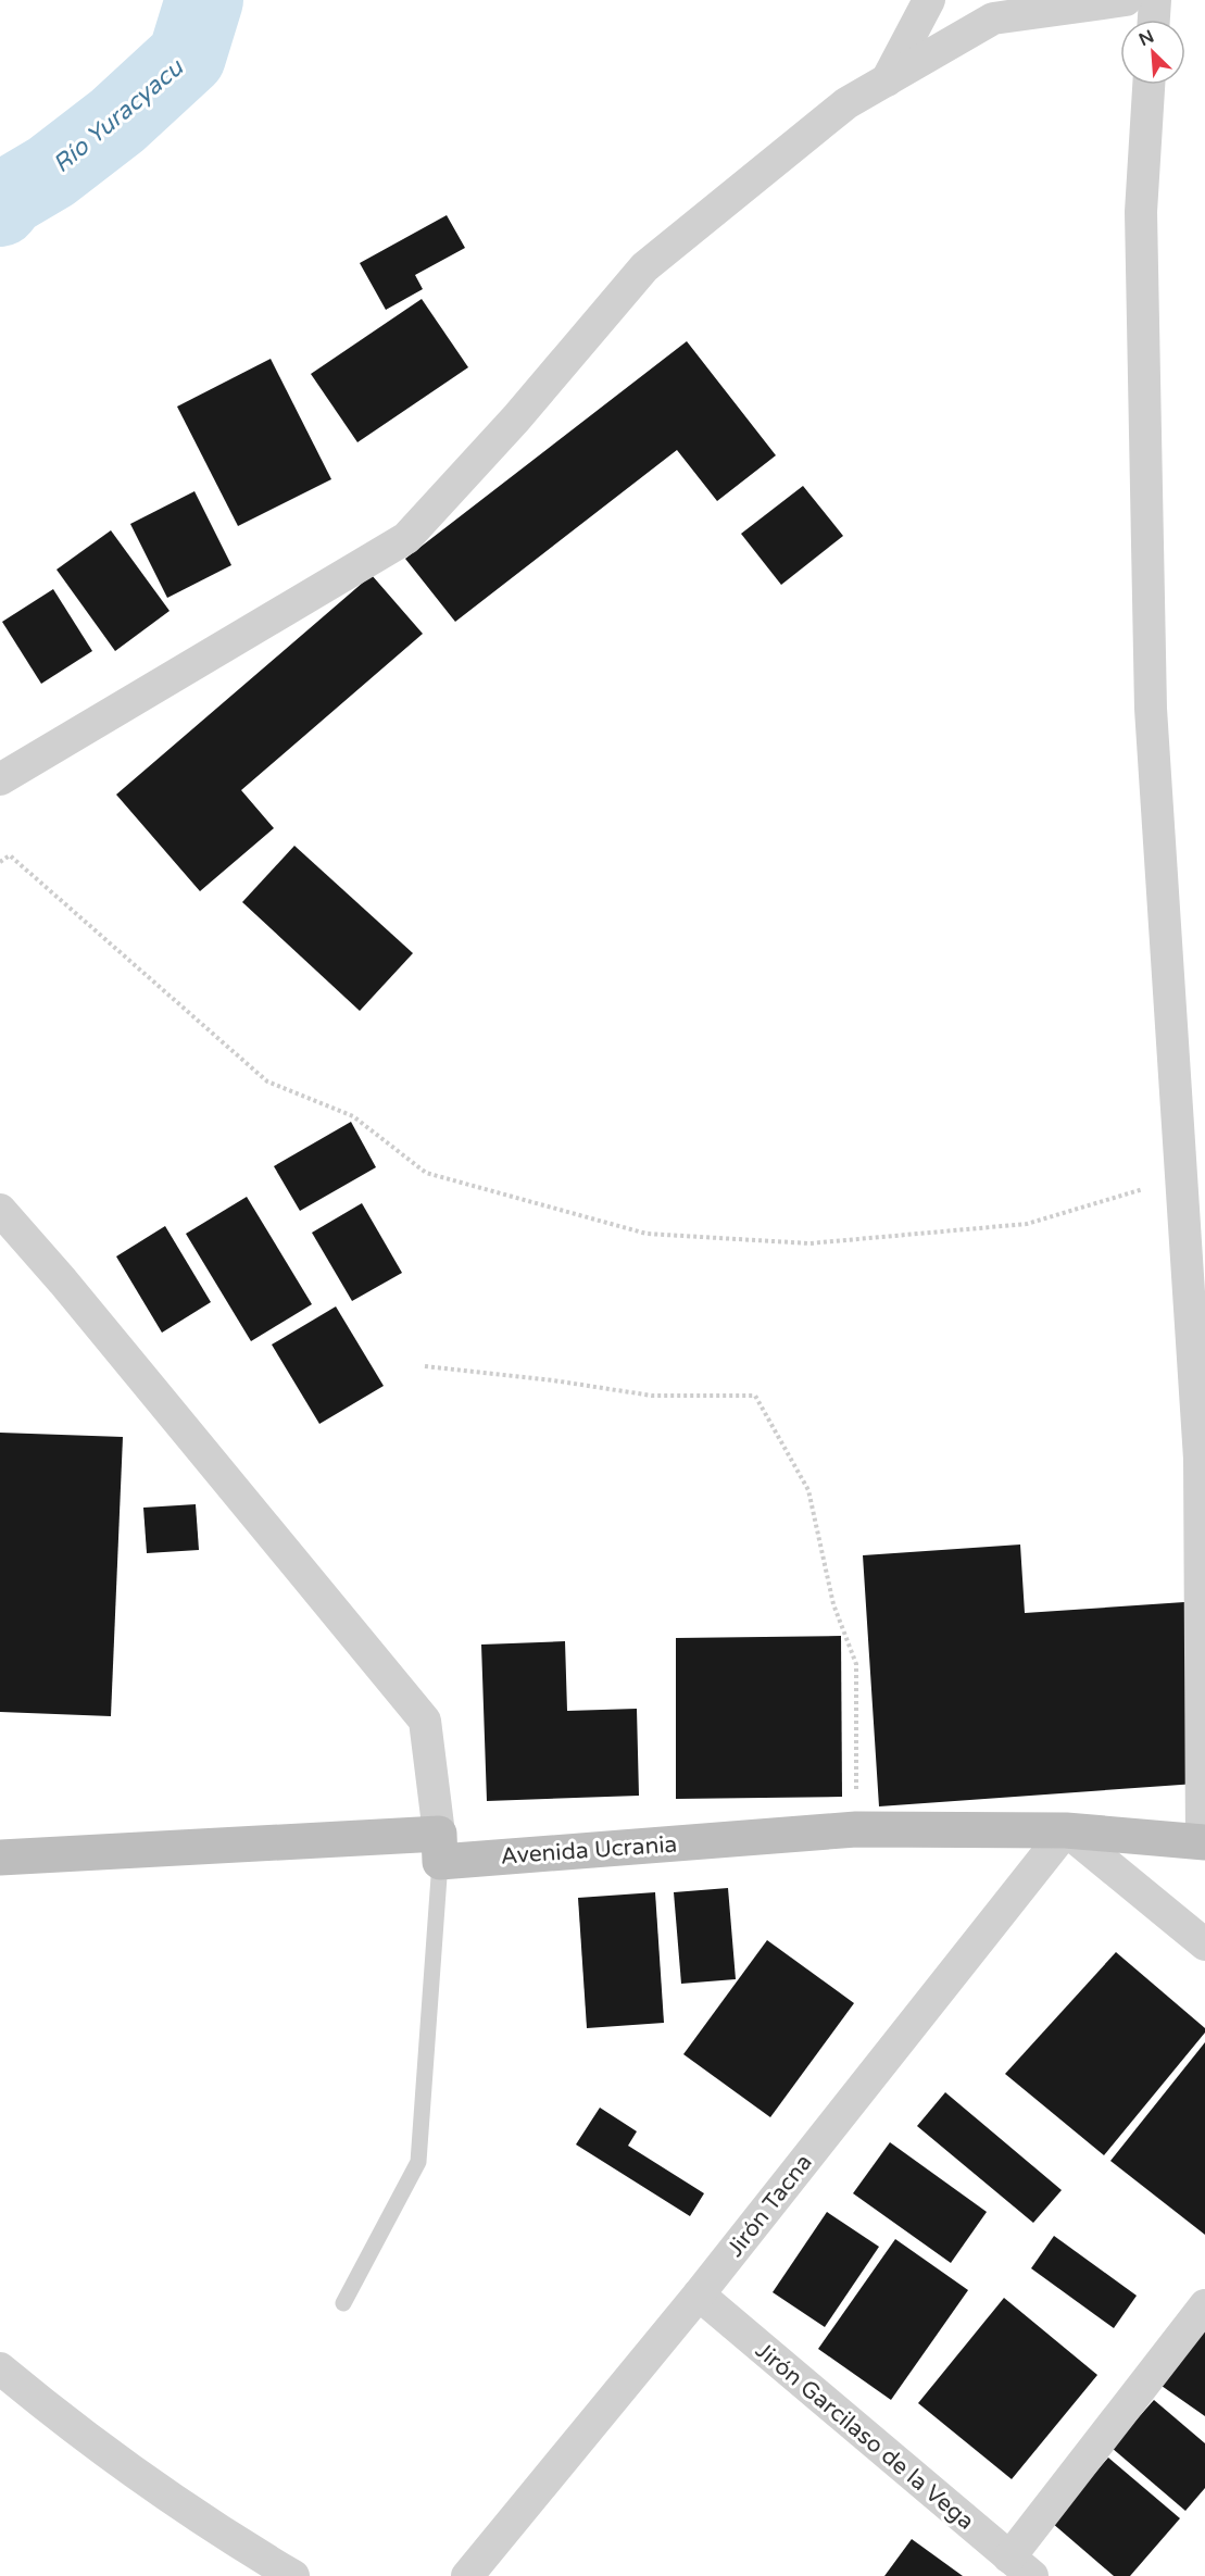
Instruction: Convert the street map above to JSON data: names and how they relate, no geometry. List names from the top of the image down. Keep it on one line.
{"streets":{"main road":["Avenida Ucrania"],"street":["Jirón Tacna","Jirón Garcilaso de la Vega"]},"crossings":[["Avenida Ucrania","Jirón Tacna"],["Jirón Tacna","Jirón Garcilaso de la Vega"]],"water":["Río Yuracyacu"],"north":"top left"}
